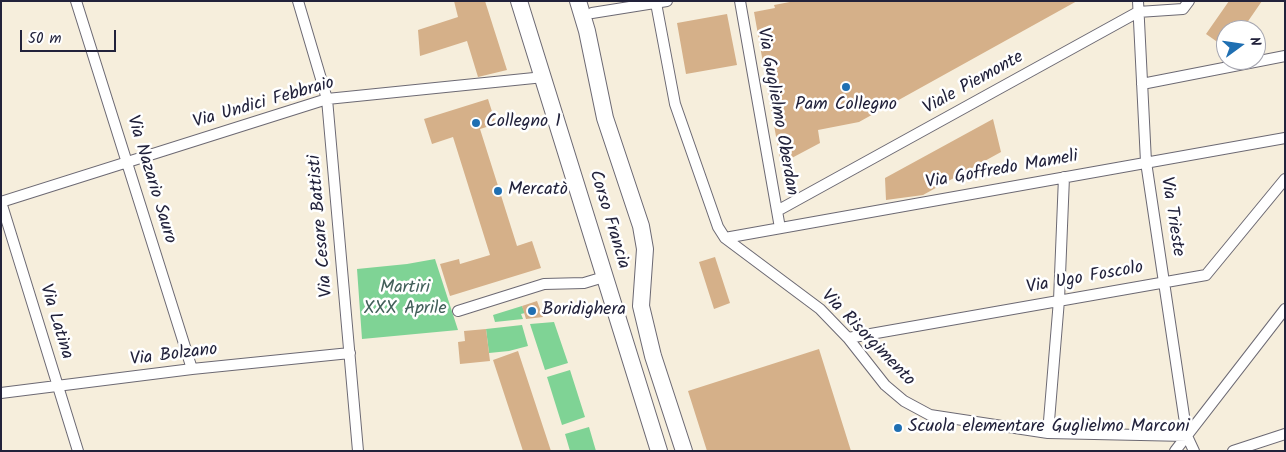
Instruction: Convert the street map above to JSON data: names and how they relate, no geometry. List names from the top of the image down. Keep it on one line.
{"streets":{"main road":["Corso Francia"],"street":["Viale Piemonte","Via Undici Febbraio","Via Guglielmo Oberdan","Via Goffredo Mameli","Via Nazario Sauro","Via Trieste","Via Cesare Battisti","Via Ugo Foscolo","Via Latina","Via Risorgimento","Via Bolzano"]},"crossings":[["Viale Piemonte","Via Guglielmo Oberdan"],["Viale Piemonte","Via Trieste"],["Via Undici Febbraio","Via Nazario Sauro"],["Via Undici Febbraio","Corso Francia"],["Via Undici Febbraio","Via Cesare Battisti"],["Via Undici Febbraio","Via Latina"],["Via Guglielmo Oberdan","Via Goffredo Mameli"],["Via Goffredo Mameli","Via Trieste"],["Via Goffredo Mameli","Via Risorgimento"],["Via Nazario Sauro","Via Bolzano"],["Via Trieste","Via Ugo Foscolo"],["Via Trieste","Via Risorgimento"],["Via Cesare Battisti","Via Bolzano"],["Via Ugo Foscolo","Via Risorgimento"],["Via Latina","Via Bolzano"]],"parks":["Martiri XXX Aprile"],"places":["Pam Collegno","Collegno 1","Mercatò","Boridighera","Scuola elementare Guglielmo Marconi"],"scale_bar":"50 m","north":"right"}
